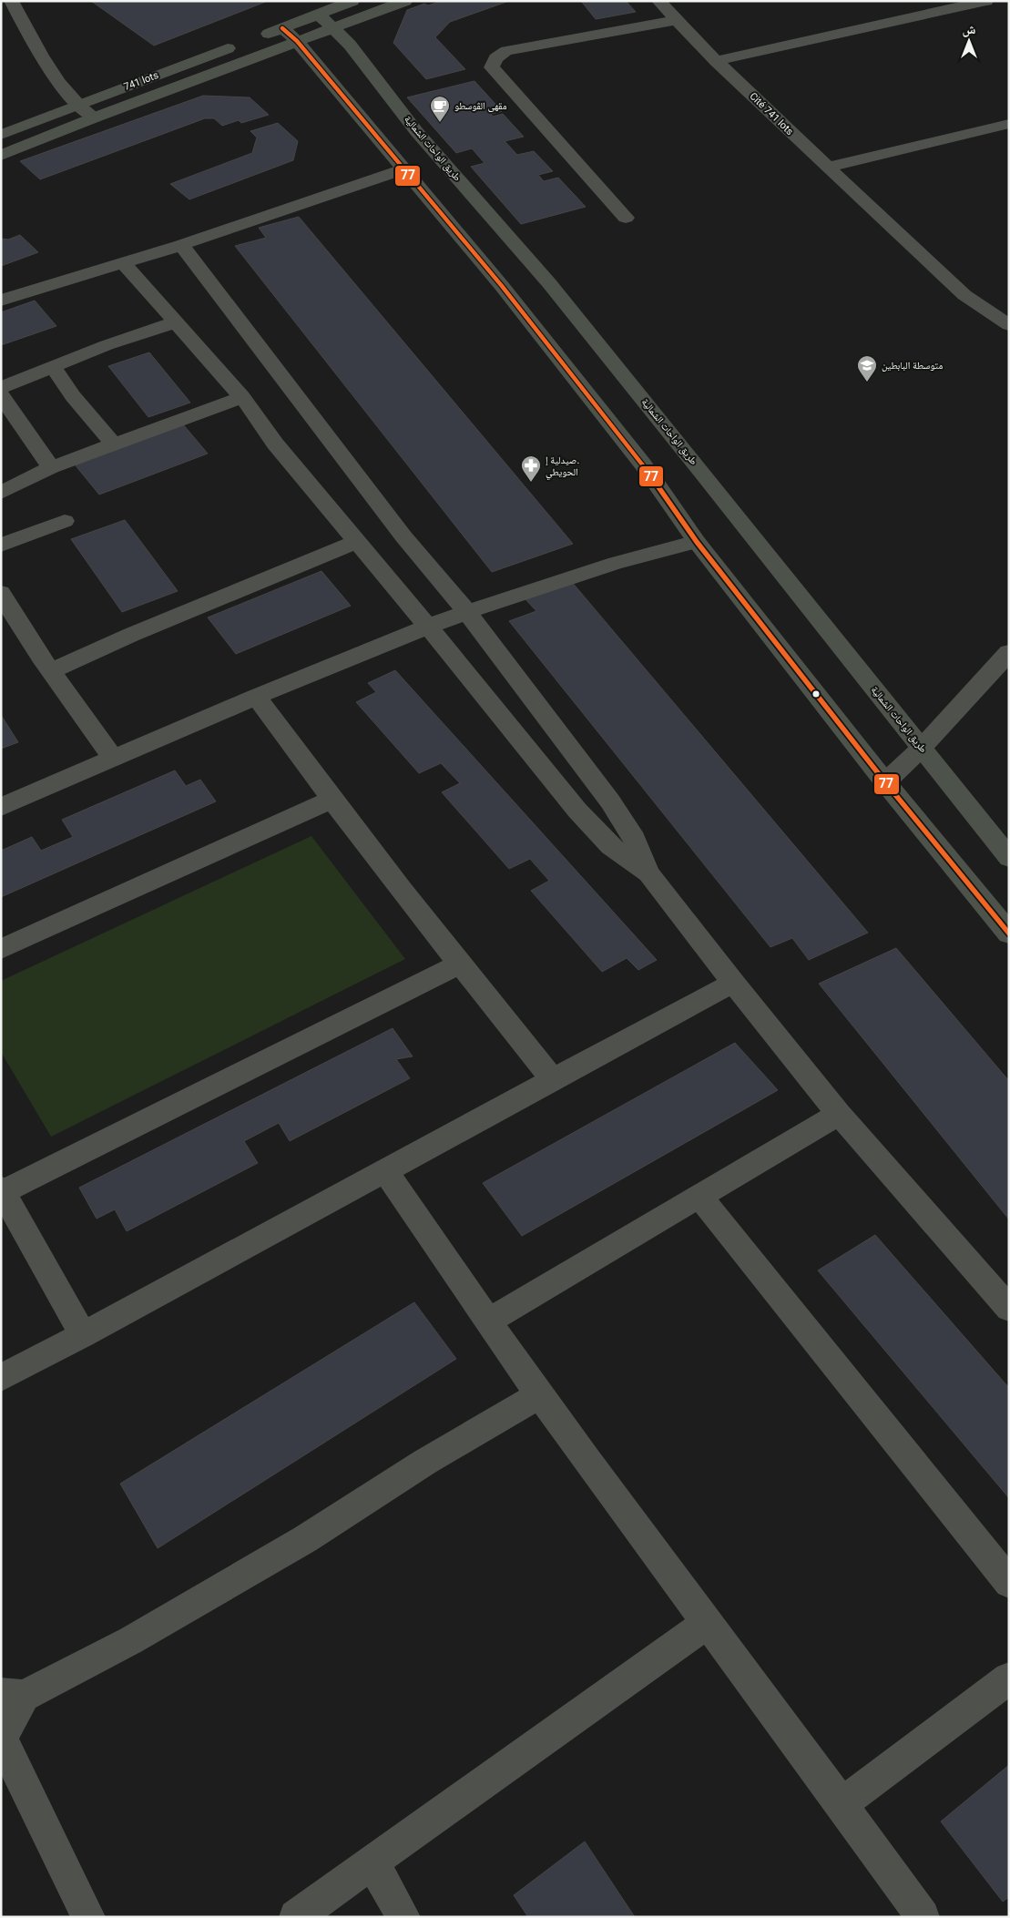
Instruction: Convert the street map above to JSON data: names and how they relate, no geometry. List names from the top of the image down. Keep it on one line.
{"streets":{"main road":["741 lots","طريق الواحات الشمالية"],"street":["Cité 741 lots"]},"places":{"cafe":["مقهى الڨوسطو"],"school or university":["متوسطة البابطين"],"pharmacy":["صيدلية إ. الحويطي"]},"lines":["transit line 77"],"north":"top"}
